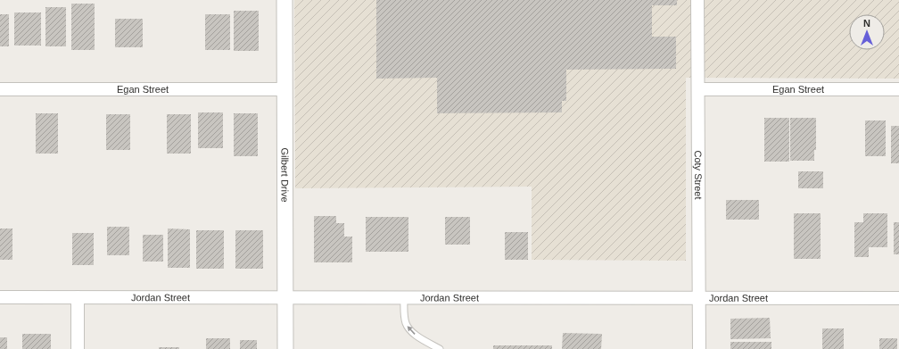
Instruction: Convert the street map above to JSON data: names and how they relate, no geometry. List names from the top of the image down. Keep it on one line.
{"streets":{"street":["Egan Street","Coty Street","Gilbert Drive","Jordan Street"]},"crossings":[["Egan Street","Coty Street"],["Egan Street","Gilbert Drive"],["Coty Street","Jordan Street"],["Gilbert Drive","Jordan Street"]],"north":"top"}
